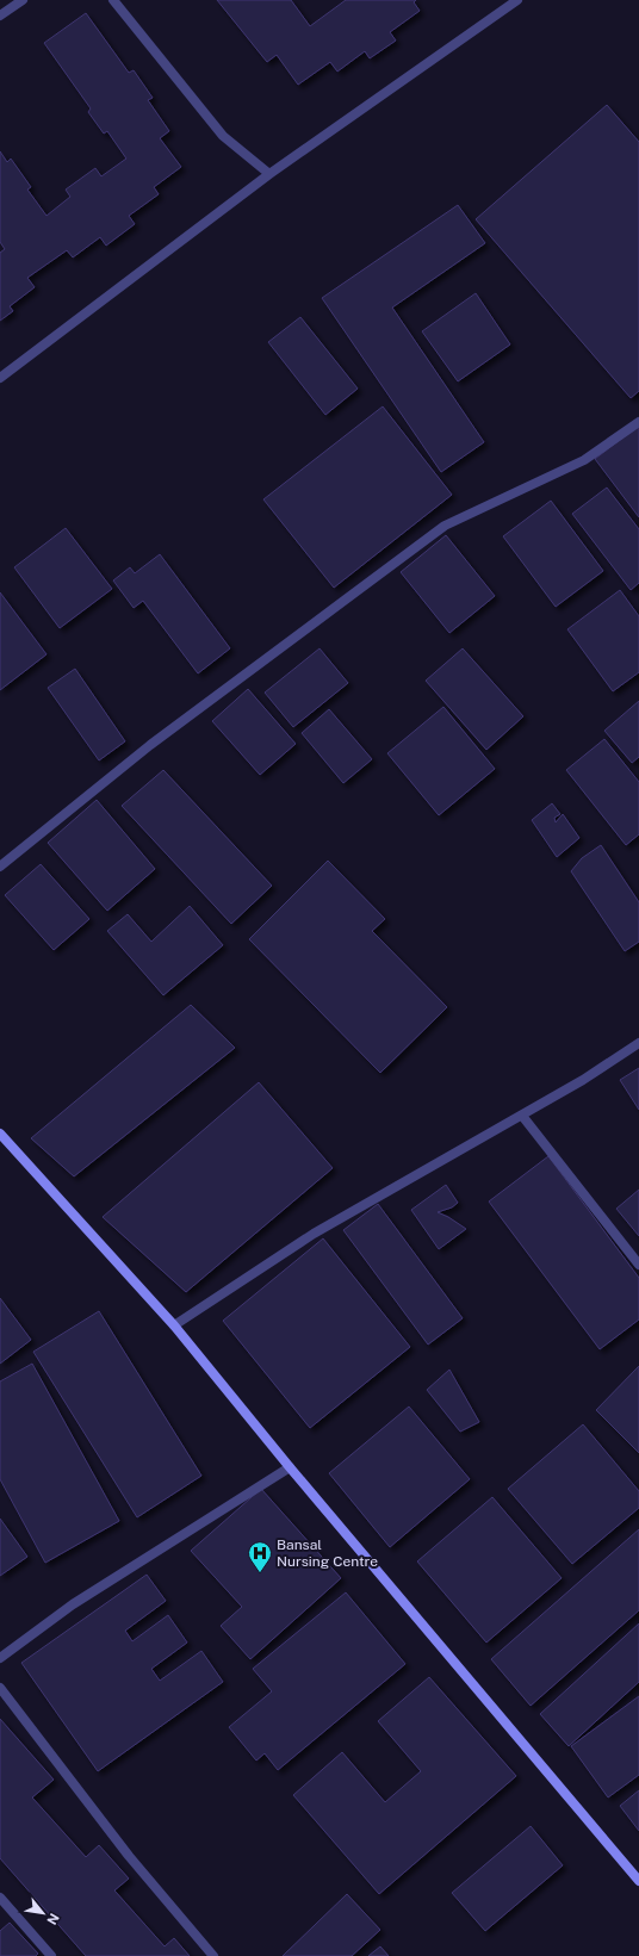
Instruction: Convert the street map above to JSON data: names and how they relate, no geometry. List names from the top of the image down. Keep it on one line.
{"places":{"hospital":["Bansal Nursing Centre"]},"north":"bottom right"}
